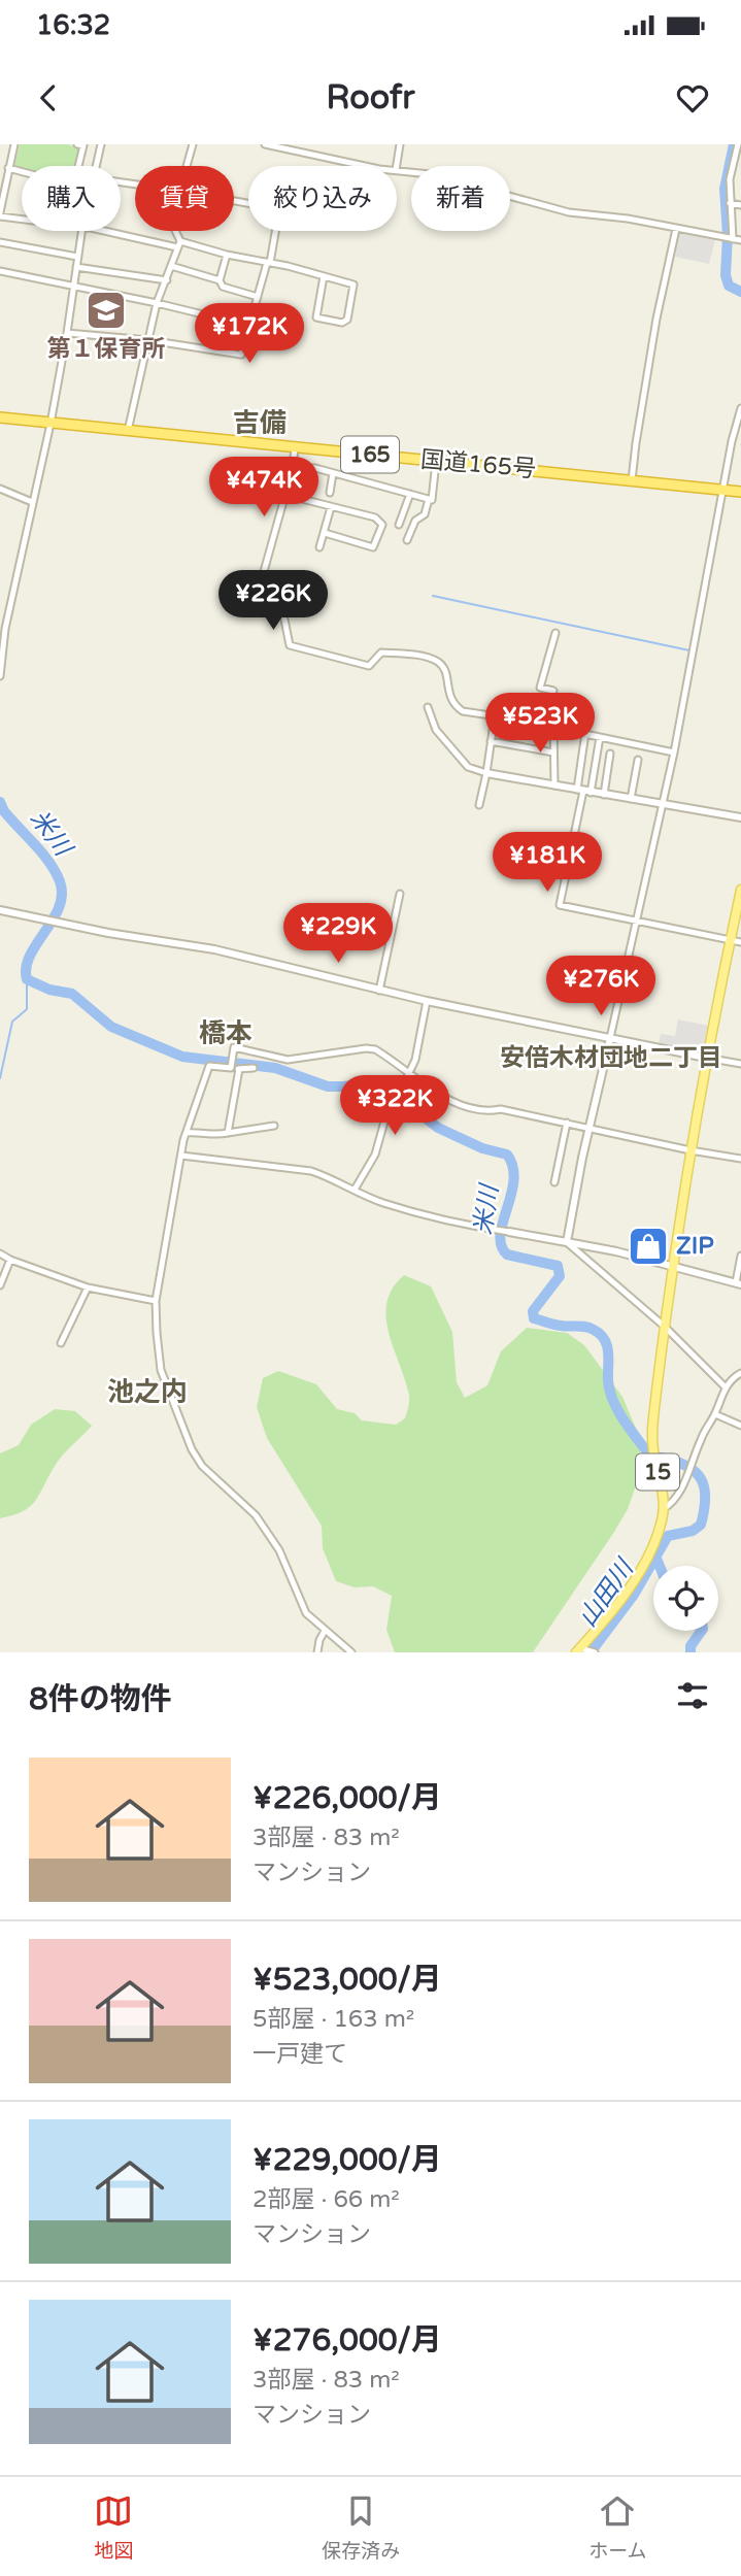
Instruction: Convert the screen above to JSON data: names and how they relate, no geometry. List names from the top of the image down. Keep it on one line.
{"streets":{"highway":["165","国道165号"],"main road":["15"]},"districts":["吉備","橋本","安倍木材団地二丁目","池之内"],"water":["米川","山田川"],"places":{"school or university":["第１保育所"],"shop":["ZIP"]},"page":{"status":"16:32","header":"Roofr","chip":["購入","賃貸","絞り込み","新着"],"price":["¥172K","¥474K","¥226K","¥523K","¥181K","¥229K","¥276K","¥322K"],"heading":"8件の物件","list":[{"name":"¥226,000/月","note":"3部屋 · 83 m² · マンション"},{"name":"¥523,000/月","note":"5部屋 · 163 m² · 一戸建て"},{"name":"¥229,000/月","note":"2部屋 · 66 m² · マンション"},{"name":"¥276,000/月","note":"3部屋 · 83 m² · マンション"}],"tabs":["地図","保存済み","ホーム"]}}
